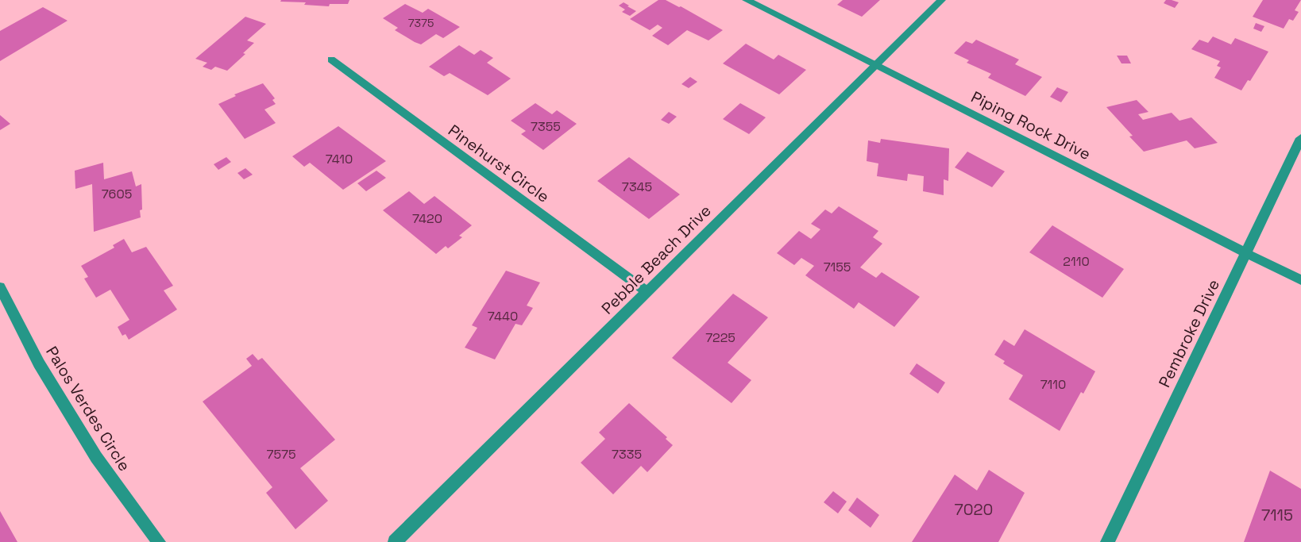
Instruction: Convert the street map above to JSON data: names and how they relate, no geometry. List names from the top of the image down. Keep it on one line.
{"streets":{"street":["Piping Rock Drive","Pinehurst Circle","Pebble Beach Drive","Pembroke Drive","Palos Verdes Circle"]},"crossings":[["Piping Rock Drive","Pebble Beach Drive"],["Piping Rock Drive","Pembroke Drive"],["Pinehurst Circle","Pebble Beach Drive"]],"house_numbers":["7375","7355","7410","7345","7605","7420","2110","7155","7440","7225","7110","7575","7335","7020","7115"]}
